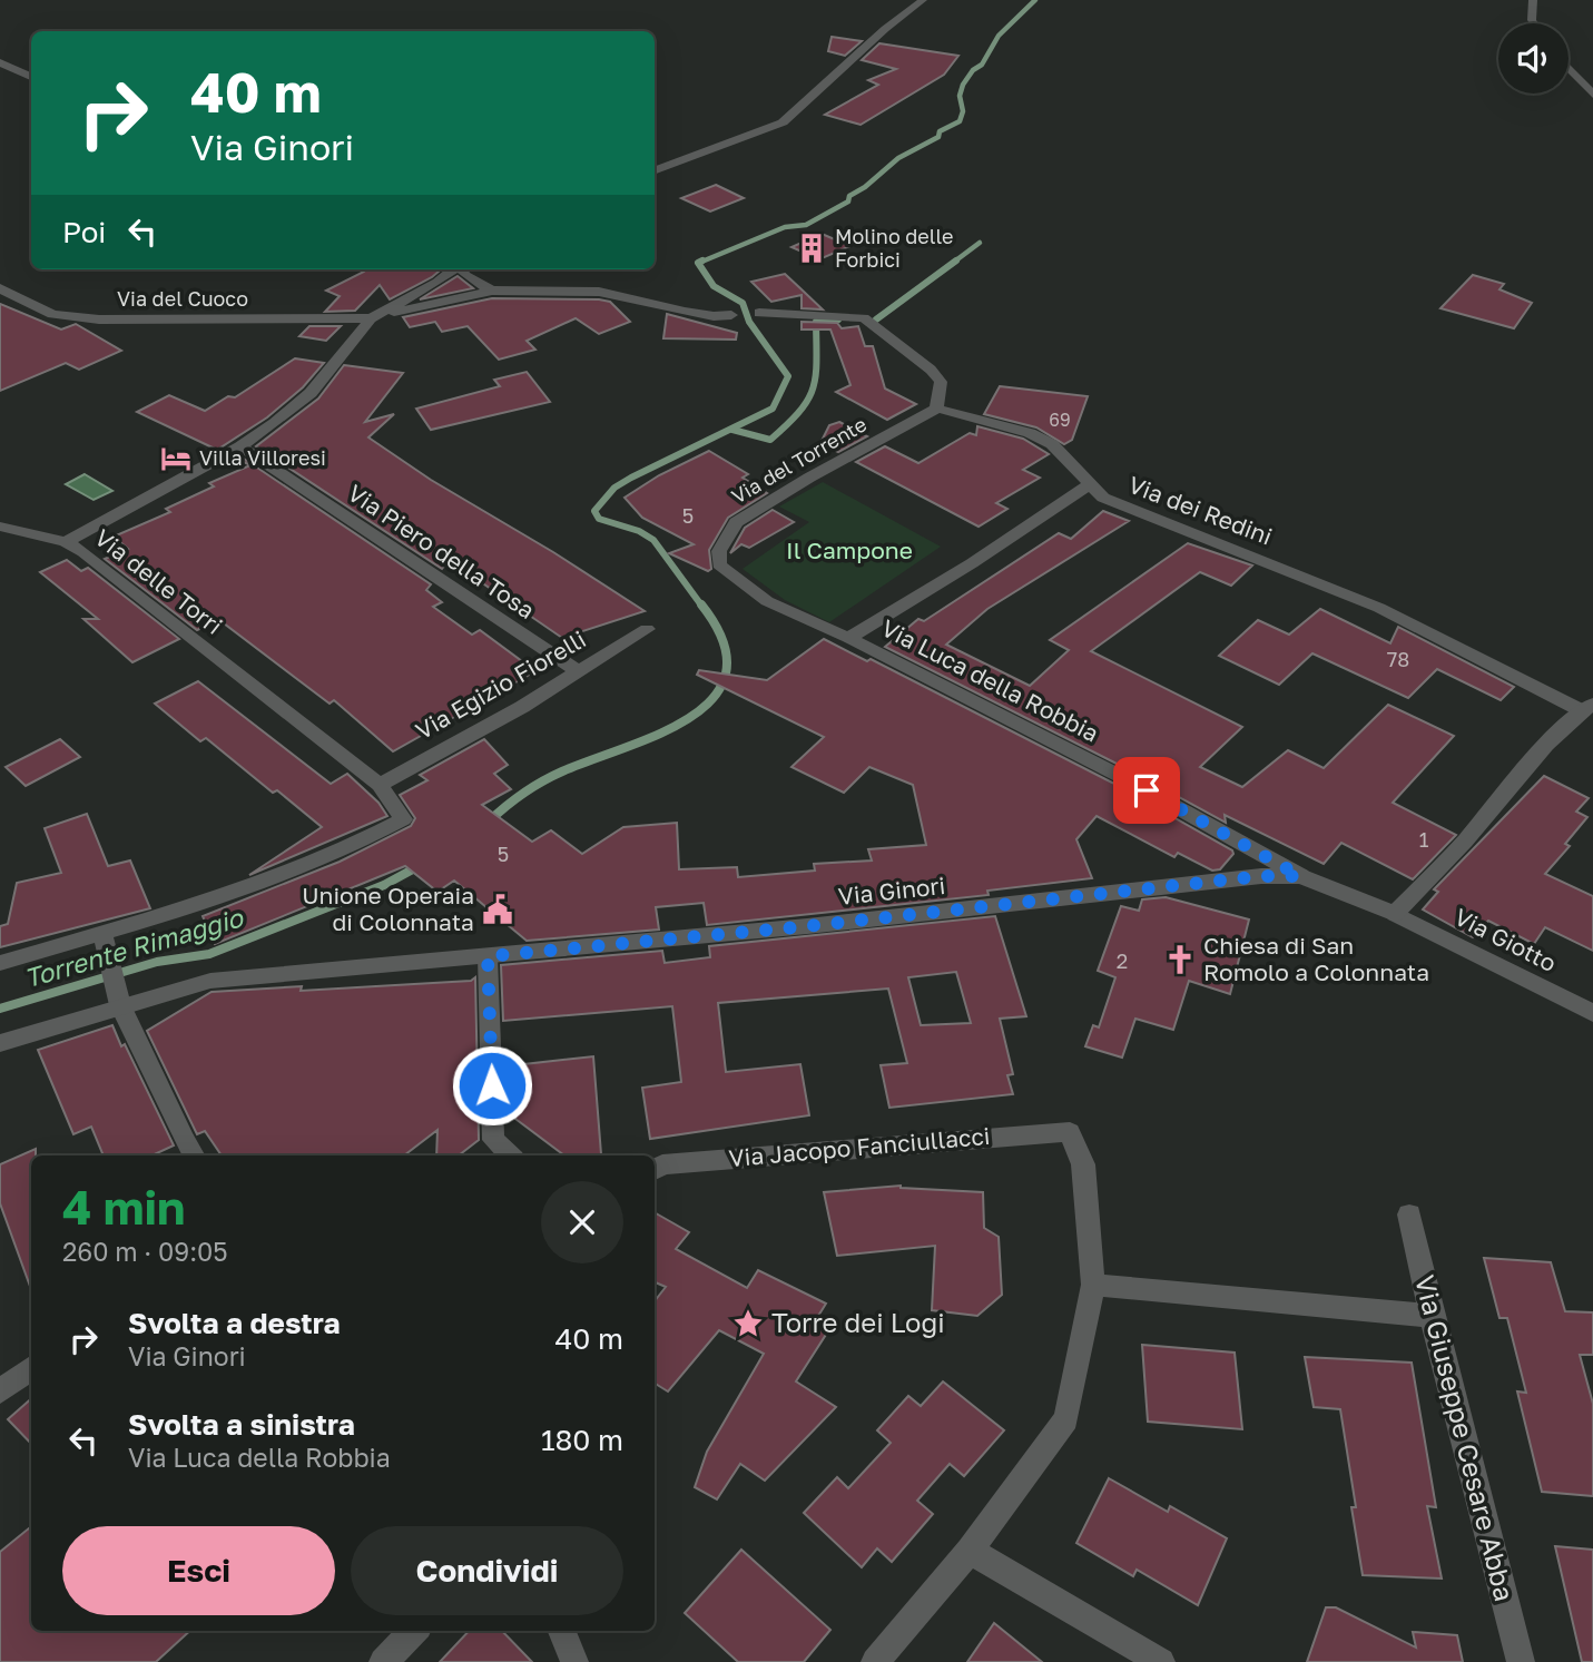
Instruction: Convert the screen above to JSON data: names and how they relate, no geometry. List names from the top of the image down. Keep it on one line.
{"streets":{"street":["Via del Cuoco","Via del Torrente","Via dei Redini","Via Piero della Tosa","Via delle Torri","Via Luca della Robbia","Via Egizio Fiorelli","Via Ginori","Via Giotto","Via Jacopo Fanciullacci","Via Giuseppe Cesare Abba"]},"crossings":[["Via del Cuoco","Via delle Torri"],["Via del Torrente","Via dei Redini"],["Via del Torrente","Via Luca della Robbia"],["Via Piero della Tosa","Via delle Torri"],["Via Piero della Tosa","Via Egizio Fiorelli"],["Via delle Torri","Via Egizio Fiorelli"],["Via Luca della Robbia","Via Ginori"],["Via Luca della Robbia","Via Giotto"]],"water":["Torrente Rimaggio"],"parks":["Il Campone"],"places":{"building":["Molino delle Forbici"],"hotel":["Villa Villoresi"],"public building":["Unione Operaia di Colonnata"],"church":["Chiesa di San Romolo a Colonnata"],"place":["Torre dei Logi"]},"house_numbers":["69","5","78","1","5","2"],"page":{"turn":["40 m","Via Ginori"],"then":"Poi","heading":["4 min","260 m · 09:05"],"list":[{"name":"Svolta a destra","note":"Via Ginori","value":"40 m"},{"name":"Svolta a sinistra","note":"Via Luca della Robbia","value":"180 m"}],"buttons":["Esci","Condividi"]}}
